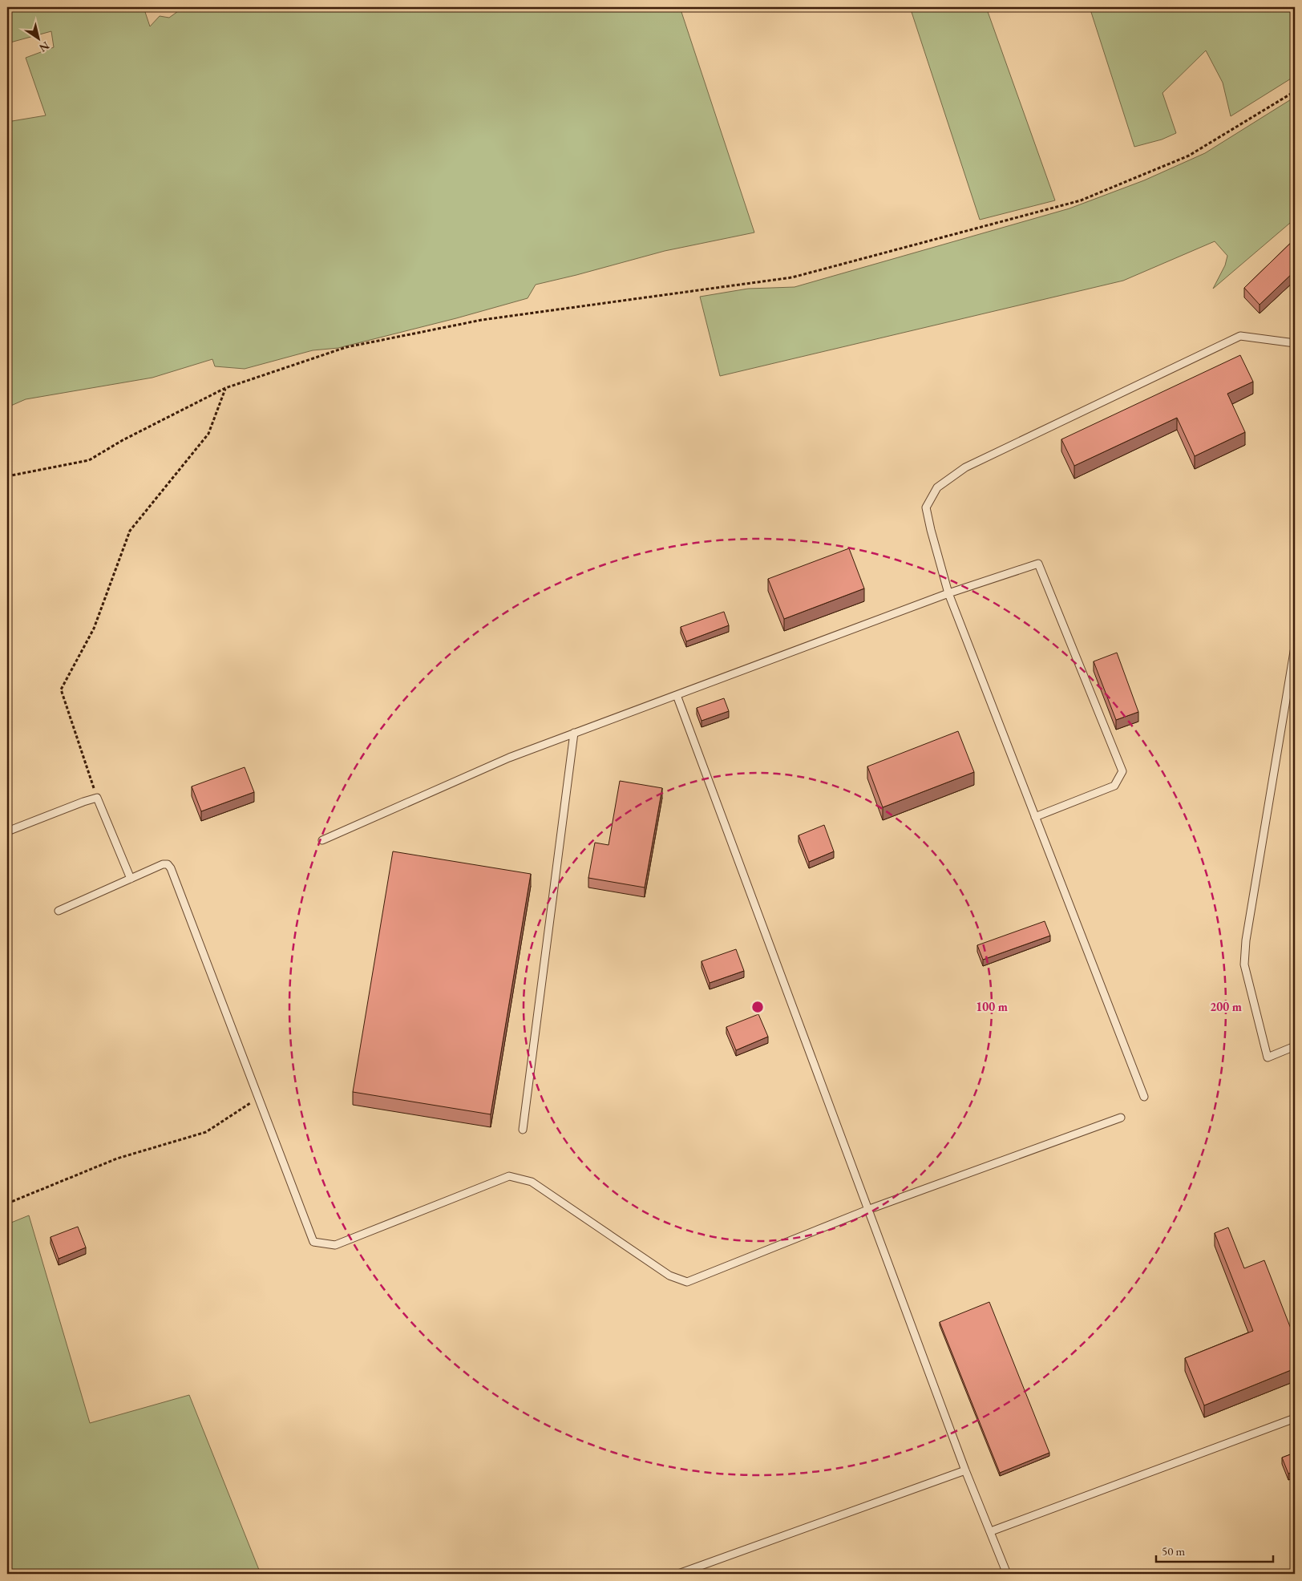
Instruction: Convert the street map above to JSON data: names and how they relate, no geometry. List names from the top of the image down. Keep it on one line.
{"scale_bar":"50 m","north":"bottom right","rings":["100 m","200 m"]}
